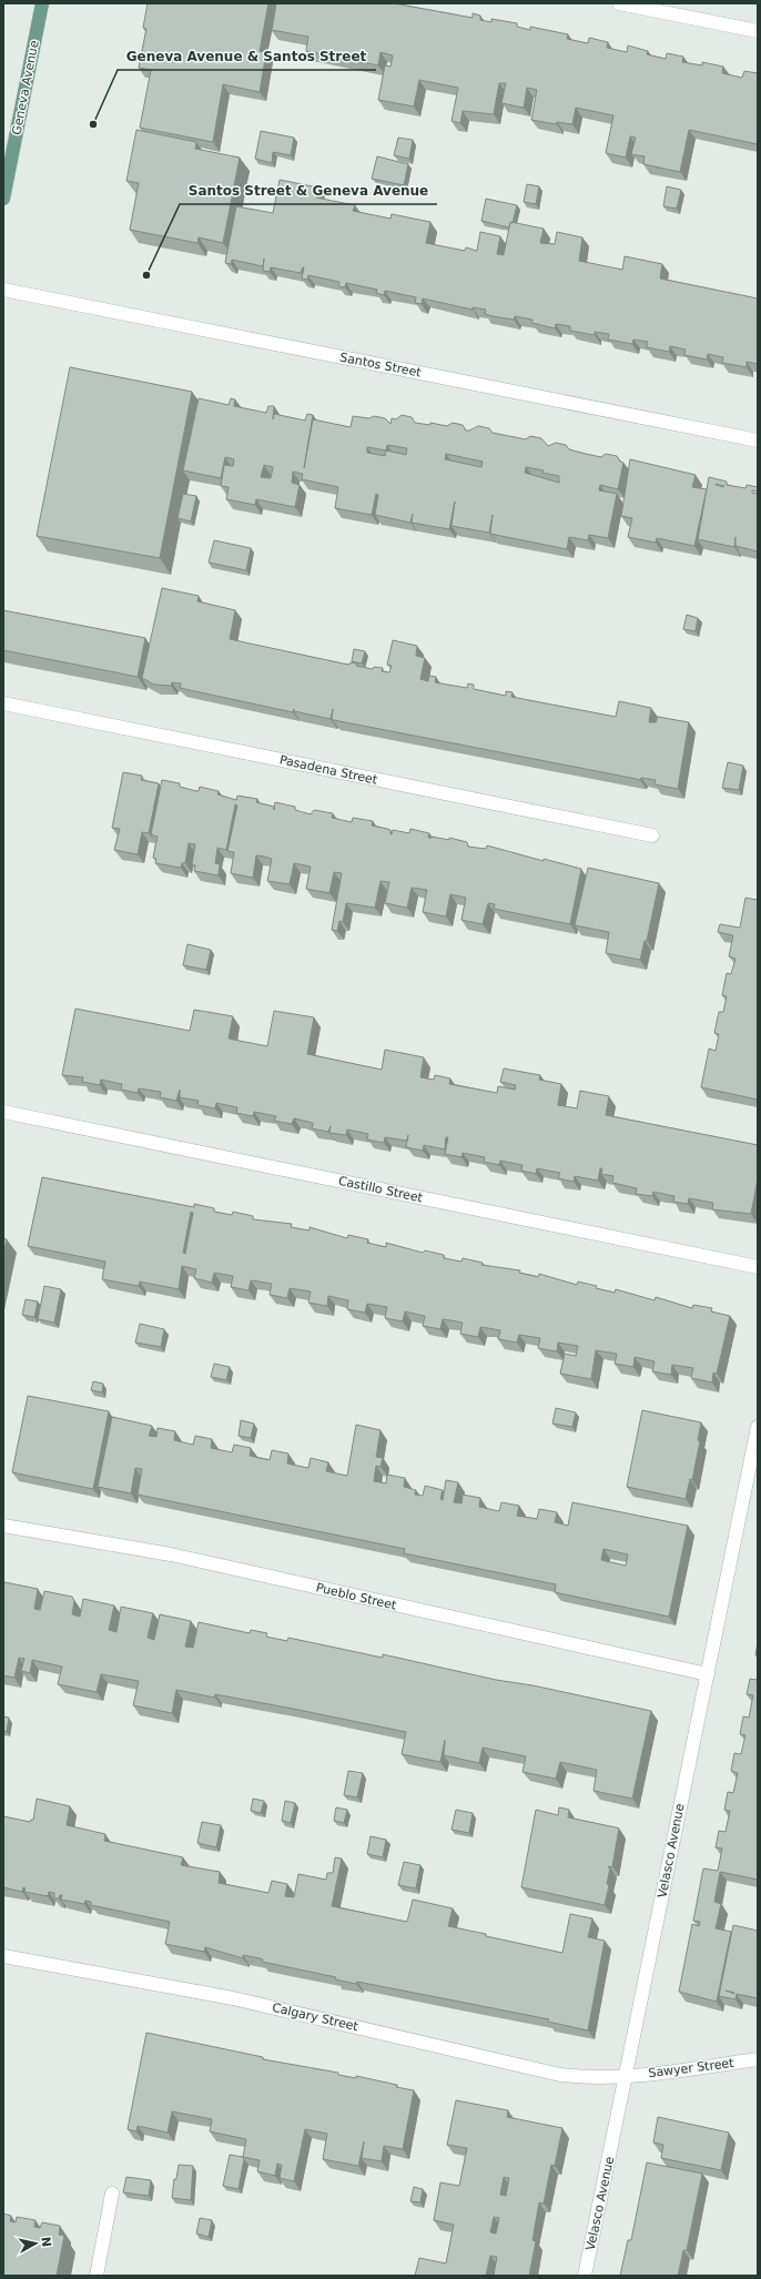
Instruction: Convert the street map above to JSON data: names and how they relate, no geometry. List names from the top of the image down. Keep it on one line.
{"streets":{"main road":["Geneva Avenue"],"street":["Santos Street","Pasadena Street","Castillo Street","Pueblo Street","Velasco Avenue","Calgary Street","Sawyer Street"]},"crossings":[["Pueblo Street","Velasco Avenue"],["Velasco Avenue","Calgary Street"],["Velasco Avenue","Sawyer Street"],["Calgary Street","Sawyer Street"]],"places":["Geneva Avenue & Santos Street","Santos Street & Geneva Avenue"],"north":"right"}
